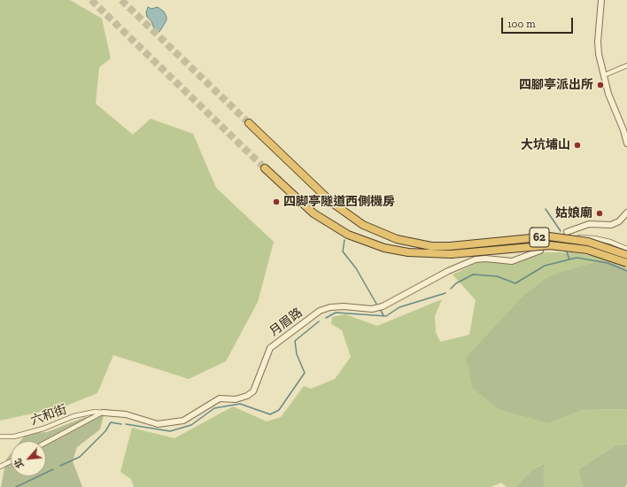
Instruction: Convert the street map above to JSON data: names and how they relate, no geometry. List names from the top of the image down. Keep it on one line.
{"streets":{"highway":["62"],"street":["月眉路","六和街"]},"crossings":[["月眉路","六和街"]],"places":["四腳亭派出所","大坑埔山","四脚亭隧道西側機房","姑娘廟"],"scale_bar":"100 m","north":"bottom left"}
